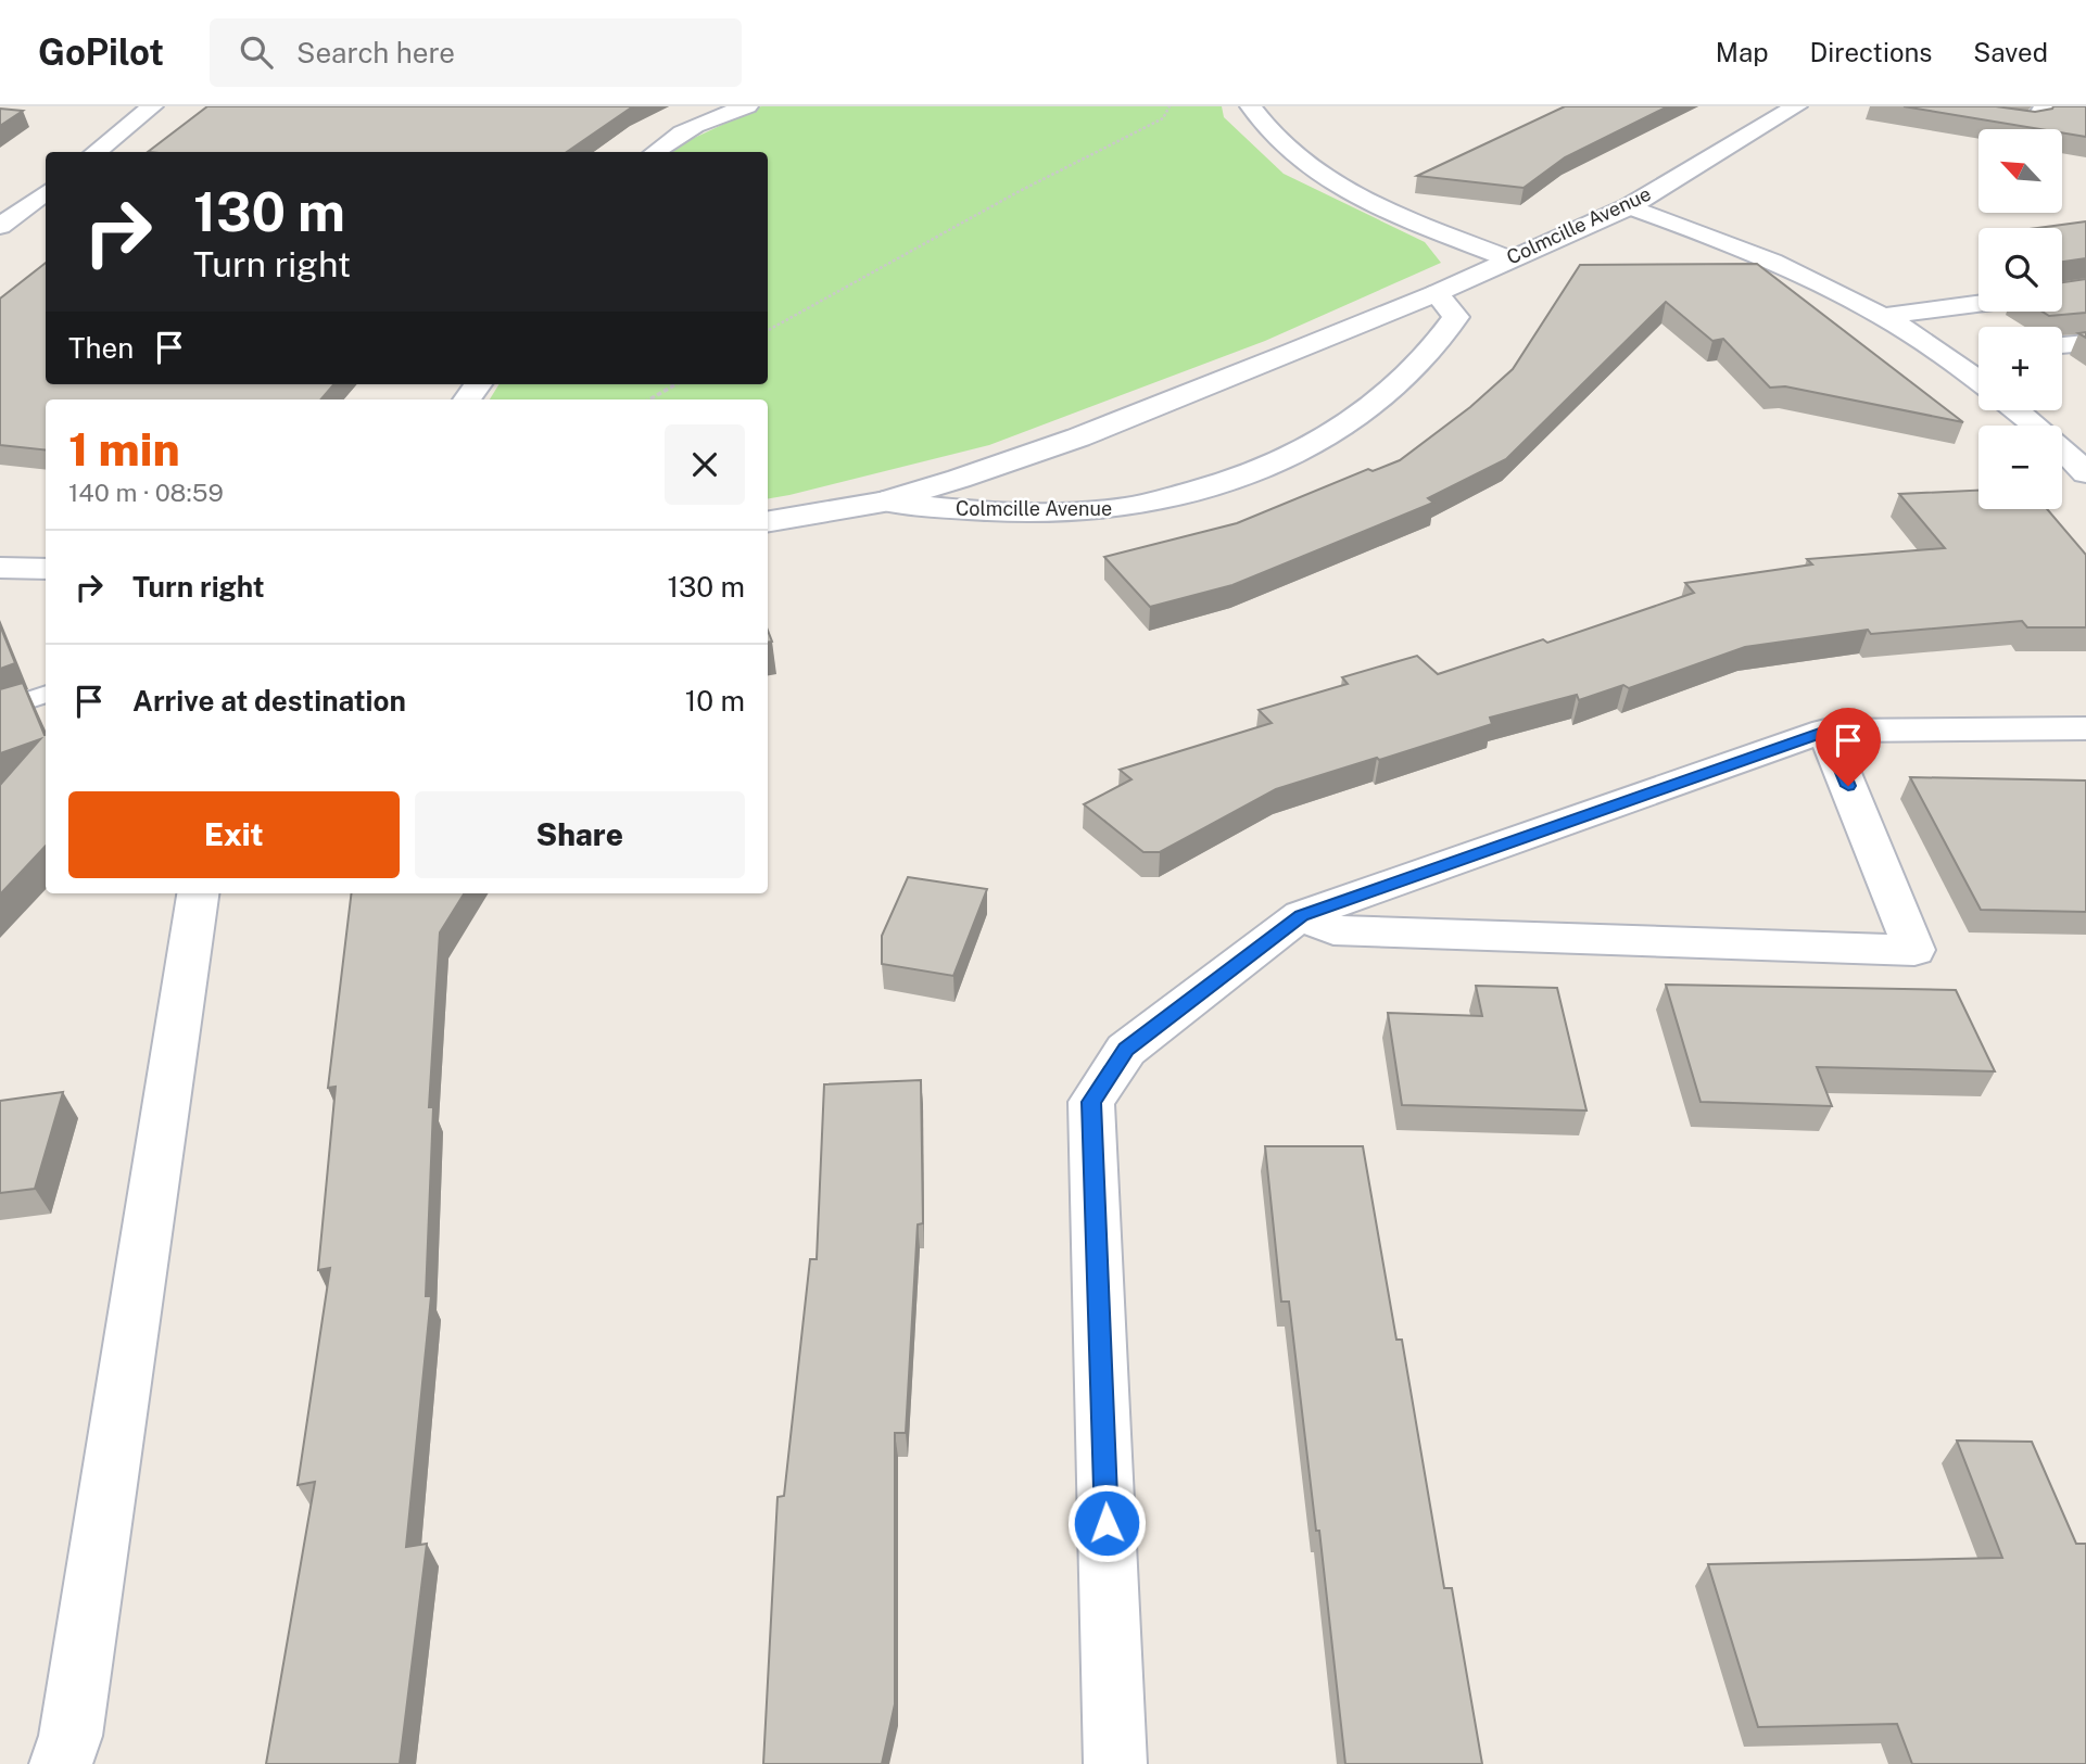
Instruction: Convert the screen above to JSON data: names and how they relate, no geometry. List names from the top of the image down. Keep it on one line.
{"streets":{"street":["Colmcille Avenue"]},"north":"top left","page":{"header":"GoPilot","search":"Search here","nav":["Map","Directions","Saved"],"map_buttons":["+","−"],"turn":["130 m","Turn right"],"then":"Then","heading":["1 min","140 m · 08:59"],"list":[{"name":"Turn right","value":"130 m"},{"name":"Arrive at destination","value":"10 m"}],"buttons":["Exit","Share"]}}
